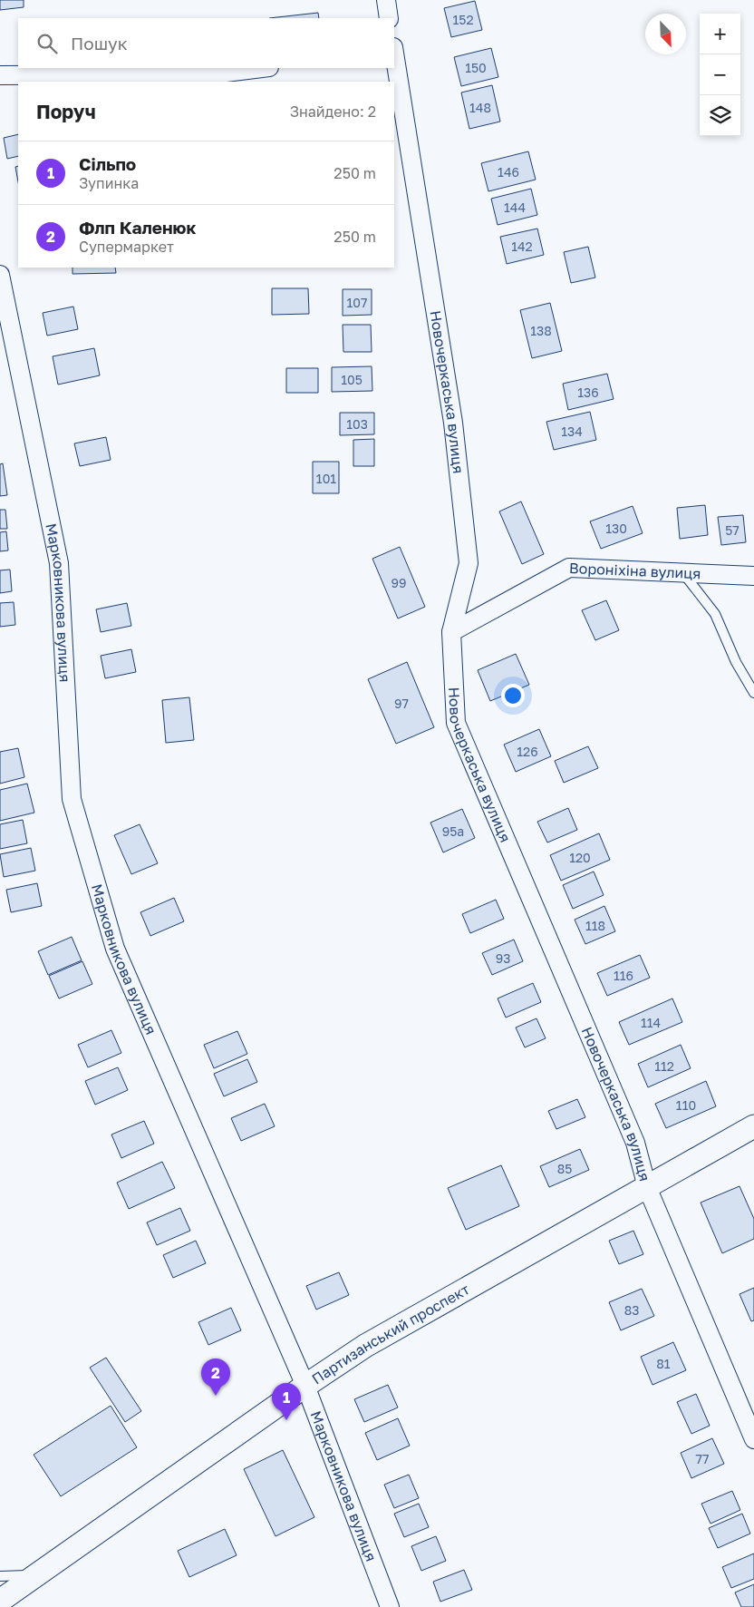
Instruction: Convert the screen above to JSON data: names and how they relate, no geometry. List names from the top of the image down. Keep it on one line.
{"streets":{"street":["Новочеркаська вулиця","Вороніхіна вулиця","Марковникова вулиця","Партизанський проспект"]},"crossings":[["Новочеркаська вулиця","Вороніхіна вулиця"],["Новочеркаська вулиця","Партизанський проспект"],["Марковникова вулиця","Партизанський проспект"]],"house_numbers":["152","150","148","146","144","142","107","138","105","136","103","134","101","130","57","99","97","126","95а","120","118","93","116","114","112","110","85","83","81","77"],"north":"bottom right","page":{"map_buttons":["+","−"],"search":"Пошук","heading":["Поруч","Знайдено: 2"],"list":[{"mark":"1","name":"Сільпо","note":"Зупинка","value":"250 m"},{"mark":"2","name":"Флп Каленюк","note":"Супермаркет","value":"250 m"}],"pins":["2","1"]}}
